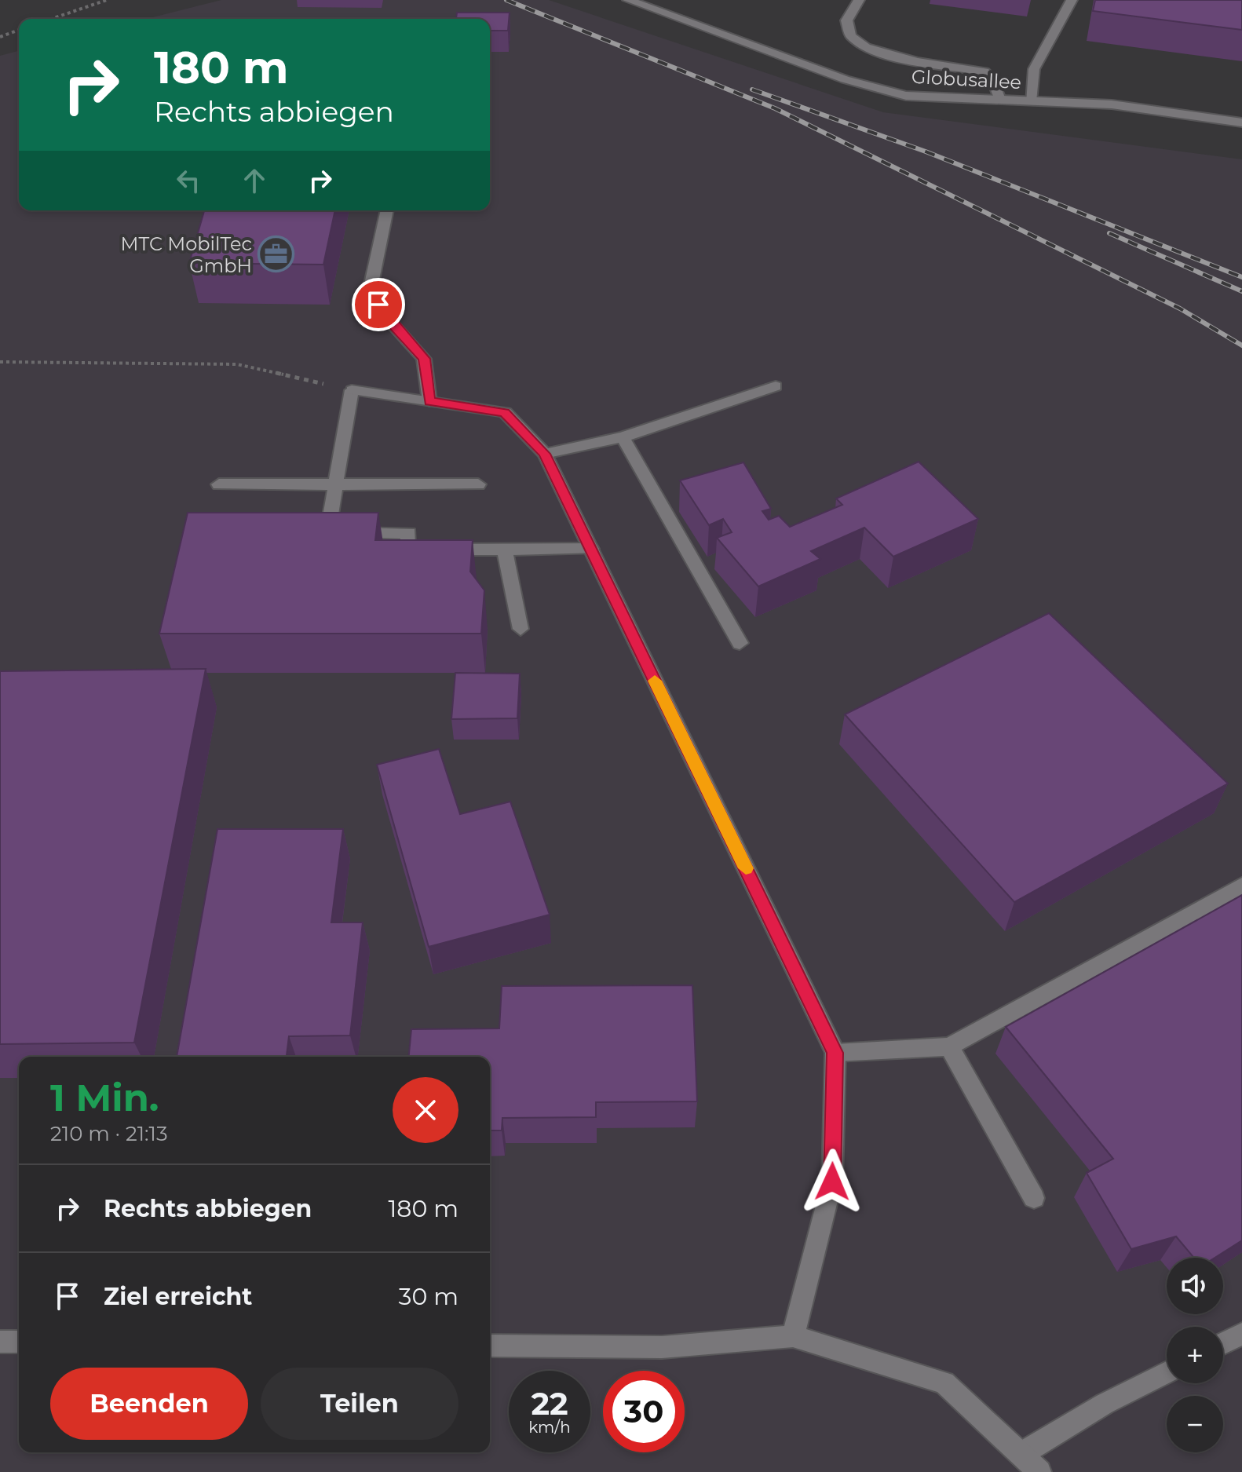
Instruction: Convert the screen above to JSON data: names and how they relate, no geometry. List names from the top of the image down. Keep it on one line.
{"streets":{"street":["Globusallee"]},"places":{"office":["MTC MobilTec GmbH"]},"page":{"turn":["180 m","Rechts abbiegen"],"heading":["1 Min.","210 m · 21:13"],"list":[{"name":"Rechts abbiegen","value":"180 m"},{"name":"Ziel erreicht","value":"30 m"}],"map_buttons":["+","−"],"buttons":["Beenden","Teilen"],"speed":"22 km/h","limit":"30"}}
